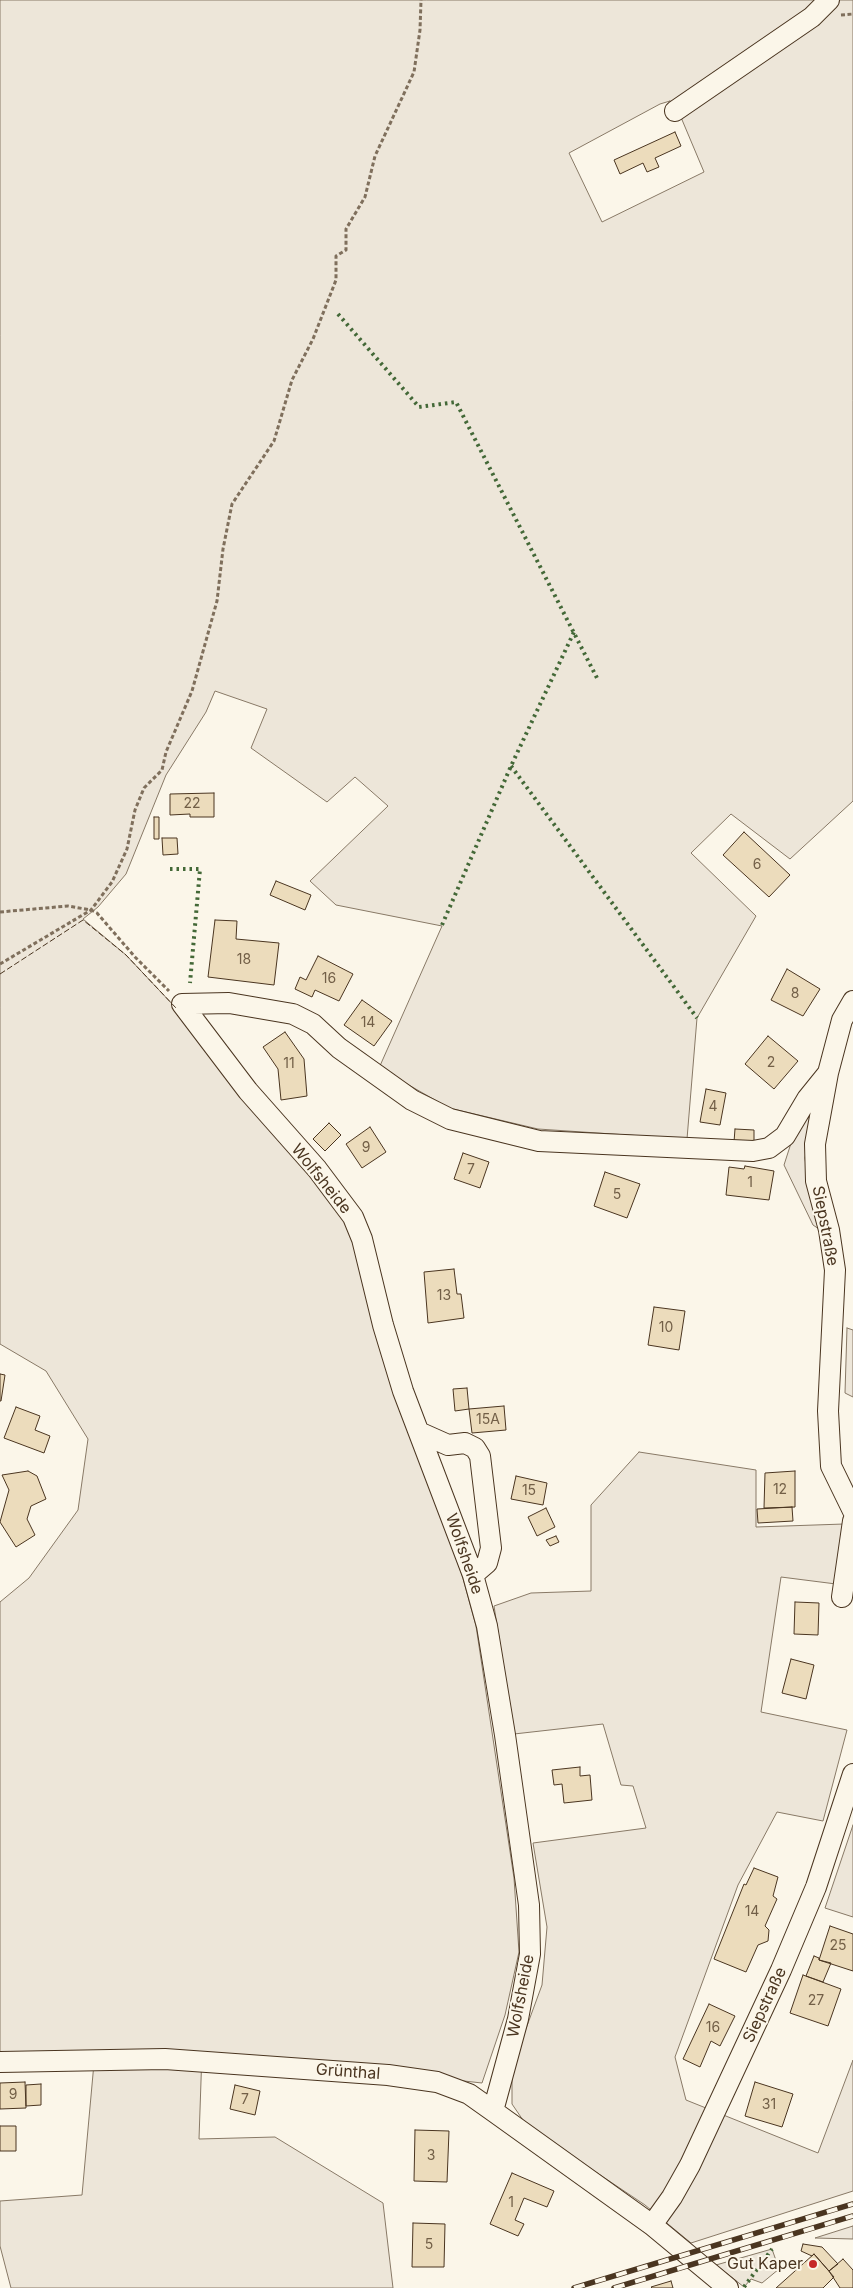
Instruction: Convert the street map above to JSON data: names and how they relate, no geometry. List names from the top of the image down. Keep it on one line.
{"streets":{"street":["Wolfsheide","Siepstraße","Grünthal"]},"crossings":[["Wolfsheide","Grünthal"],["Siepstraße","Grünthal"]],"places":["Gut Kaper"],"house_numbers":["22","6","18","16","8","14","2","11","4","9","7","1","5","13","10","15A","12","15","14","25","27","16","9","7","31","3","1","5"]}
